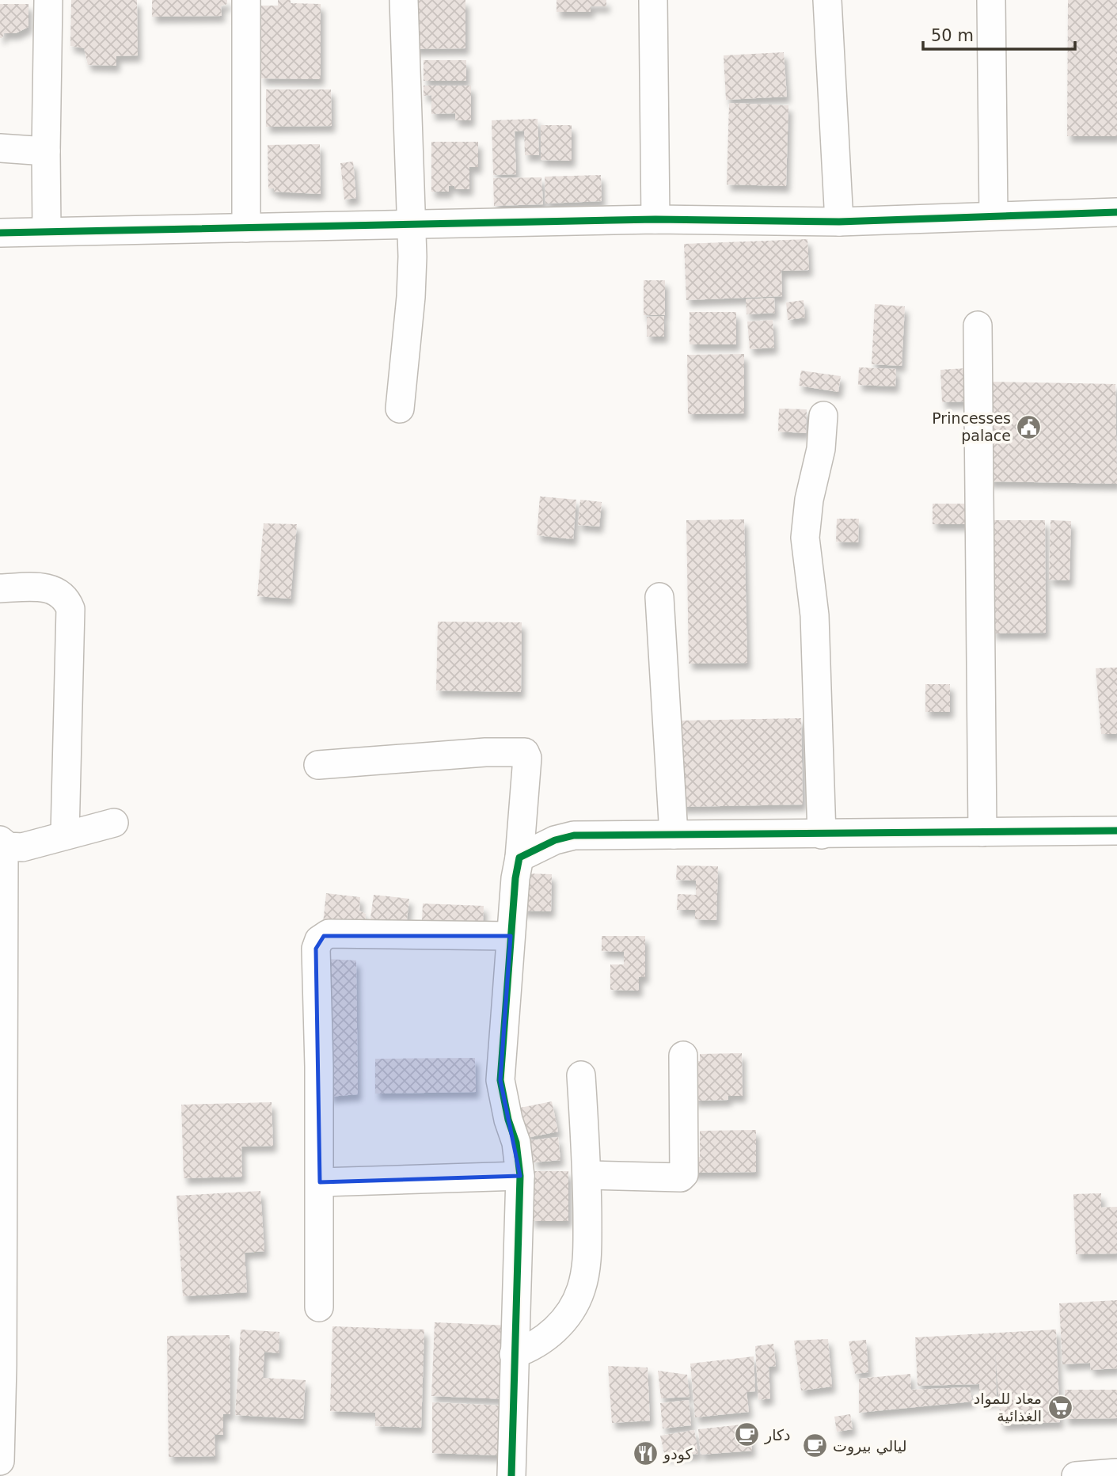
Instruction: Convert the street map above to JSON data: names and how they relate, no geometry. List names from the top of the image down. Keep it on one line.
{"places":{"public building":["Princesses palace"],"supermarket":["معاد للمواد الغذائية"],"cafe":["دكار","ليالي بيروت"],"restaurant":["كودو"]},"scale_bar":"50 m"}
